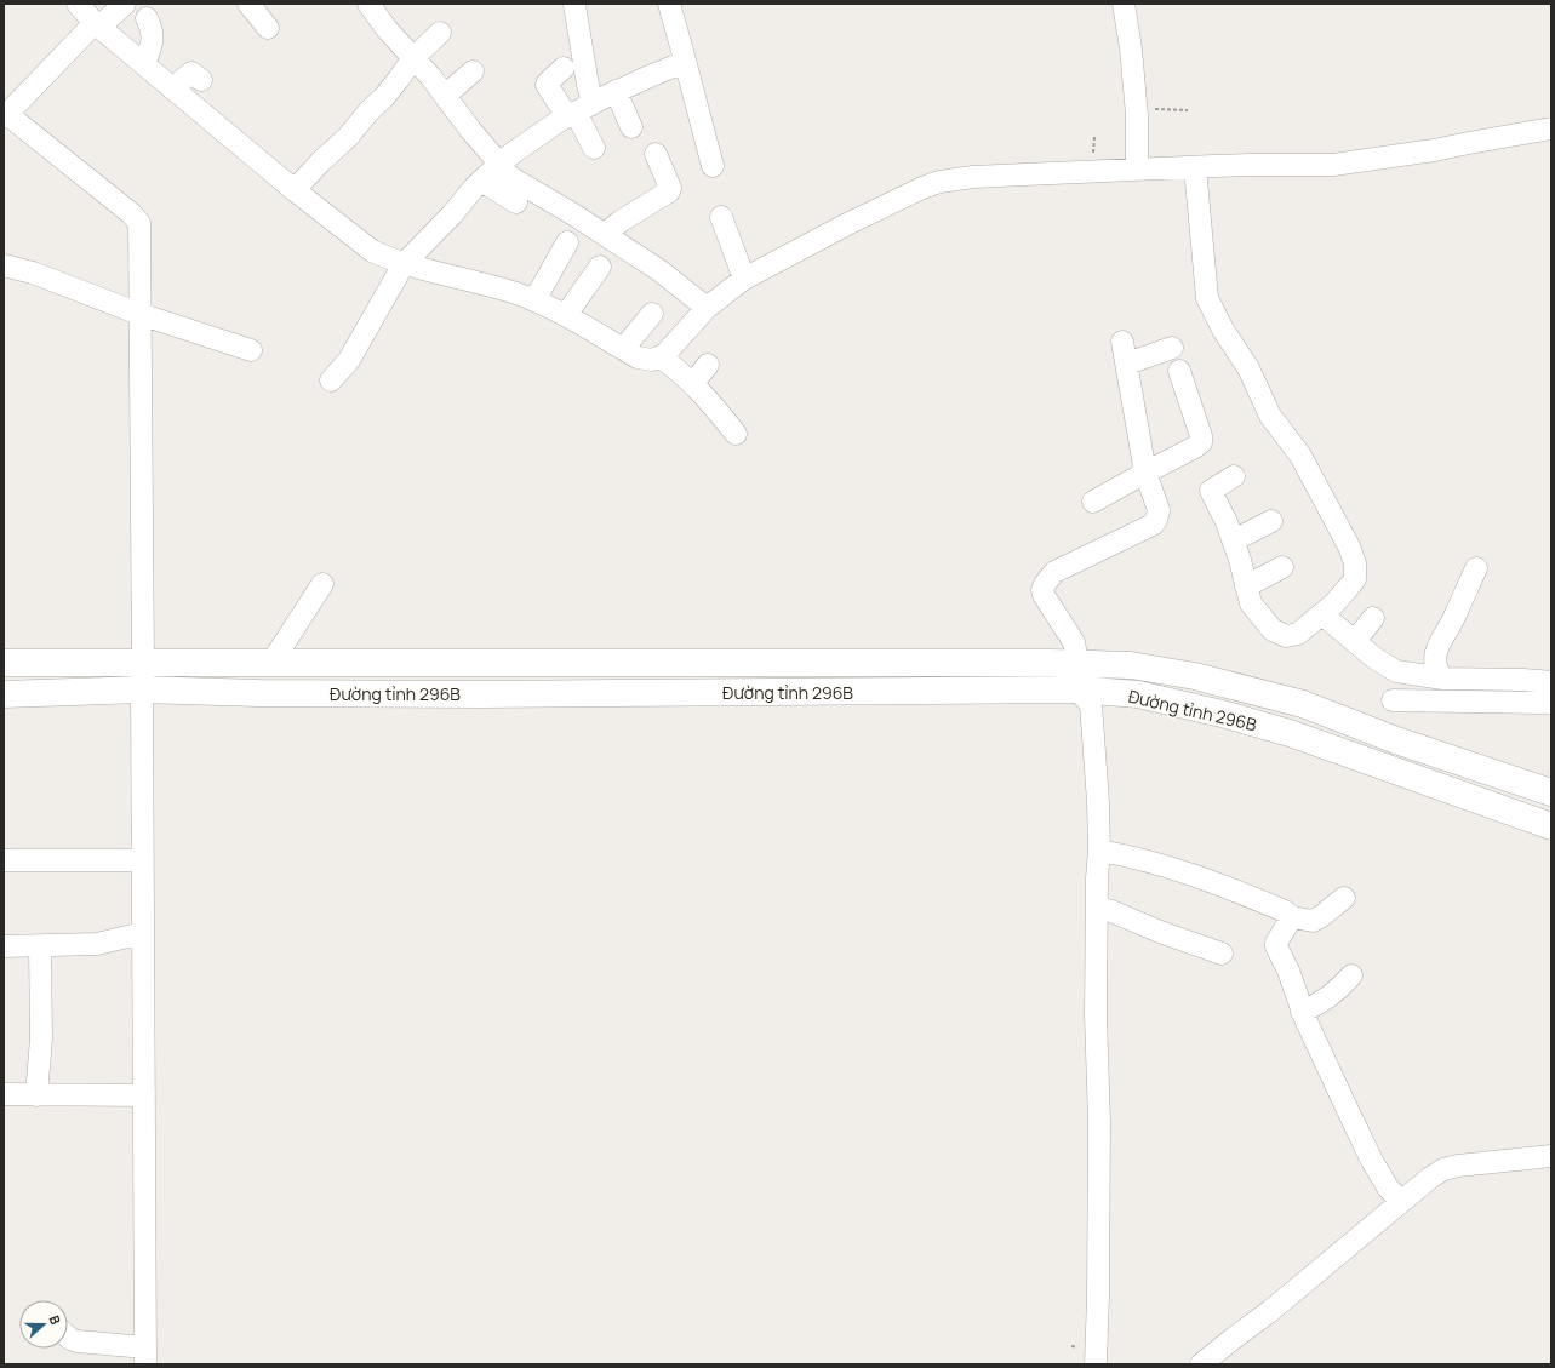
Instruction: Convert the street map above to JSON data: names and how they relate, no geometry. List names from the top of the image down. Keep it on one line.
{"streets":{"main road":["Đường tỉnh 296B"]},"north":"right"}
